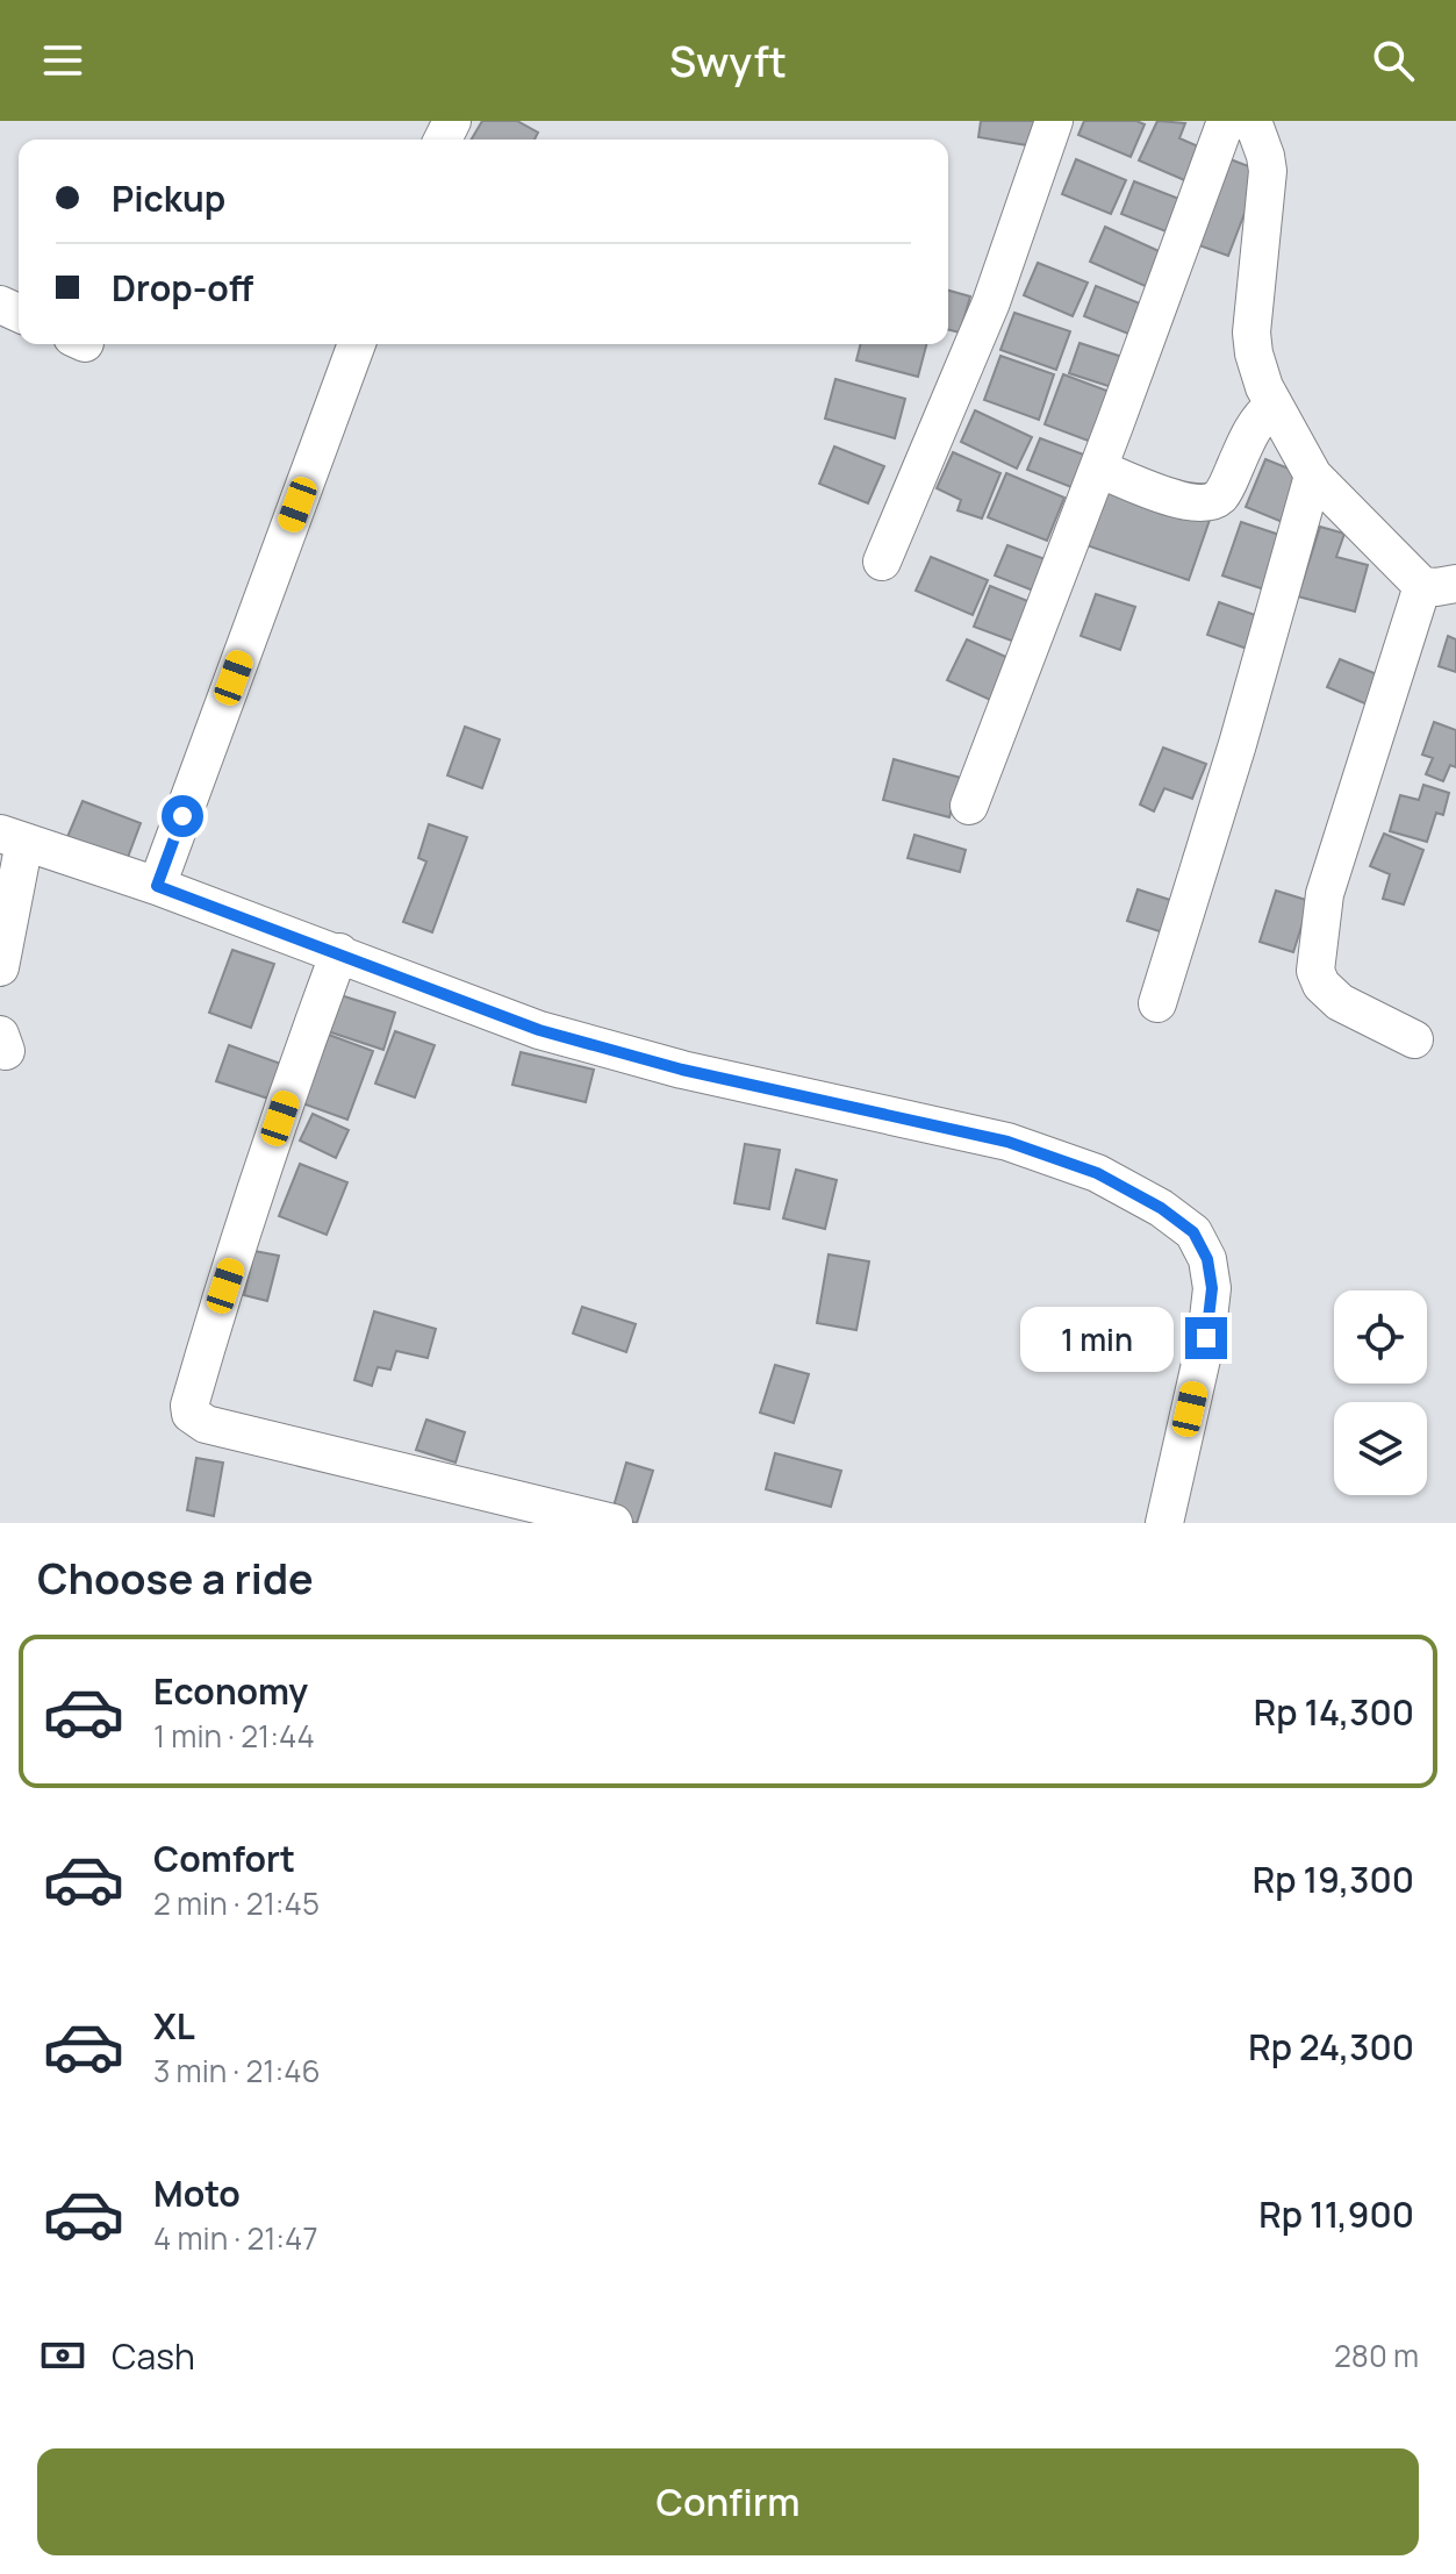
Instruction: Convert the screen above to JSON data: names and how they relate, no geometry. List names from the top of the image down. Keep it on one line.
{"page":{"header":"Swyft","banner":["Pickup","Drop-off"],"bubble":"1 min","heading":"Choose a ride","list":[{"name":"Economy","note":"1 min · 21:44","value":"Rp 14,300"},{"name":"Comfort","note":"2 min · 21:45","value":"Rp 19,300"},{"name":"XL","note":"3 min · 21:46","value":"Rp 24,300"},{"name":"Moto","note":"4 min · 21:47","value":"Rp 11,900"}],"pay":["Cash","280 m"],"buttons":"Confirm"}}
